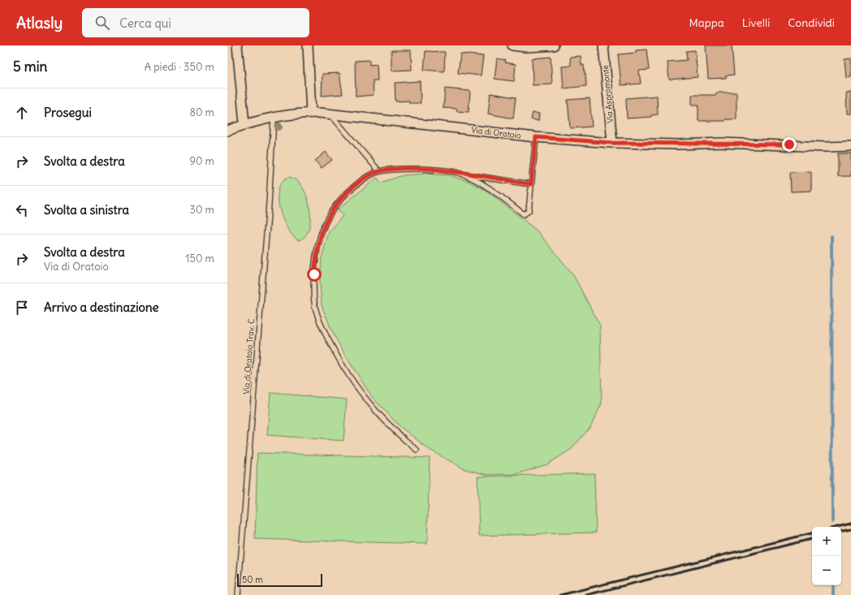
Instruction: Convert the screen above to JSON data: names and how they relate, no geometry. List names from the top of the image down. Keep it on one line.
{"streets":{"street":["Via Aspromonte","Via di Oratoio"],"lane":["Via di Oratoio Trav. C"]},"crossings":[["Via Aspromonte","Via di Oratoio"],["Via di Oratoio","Via di Oratoio Trav. C"]],"scale_bar":"50 m","page":{"header":"Atlasly","search":"Cerca qui","nav":["Mappa","Livelli","Condividi"],"heading":["5 min","A piedi · 350 m"],"list":[["Prosegui","80 m"],["Svolta a destra","90 m"],["Svolta a sinistra","30 m"],["Svolta a destra","Via di Oratoio","150 m"],"Arrivo a destinazione"],"map_buttons":["+","−"],"scale":"50 m"}}
